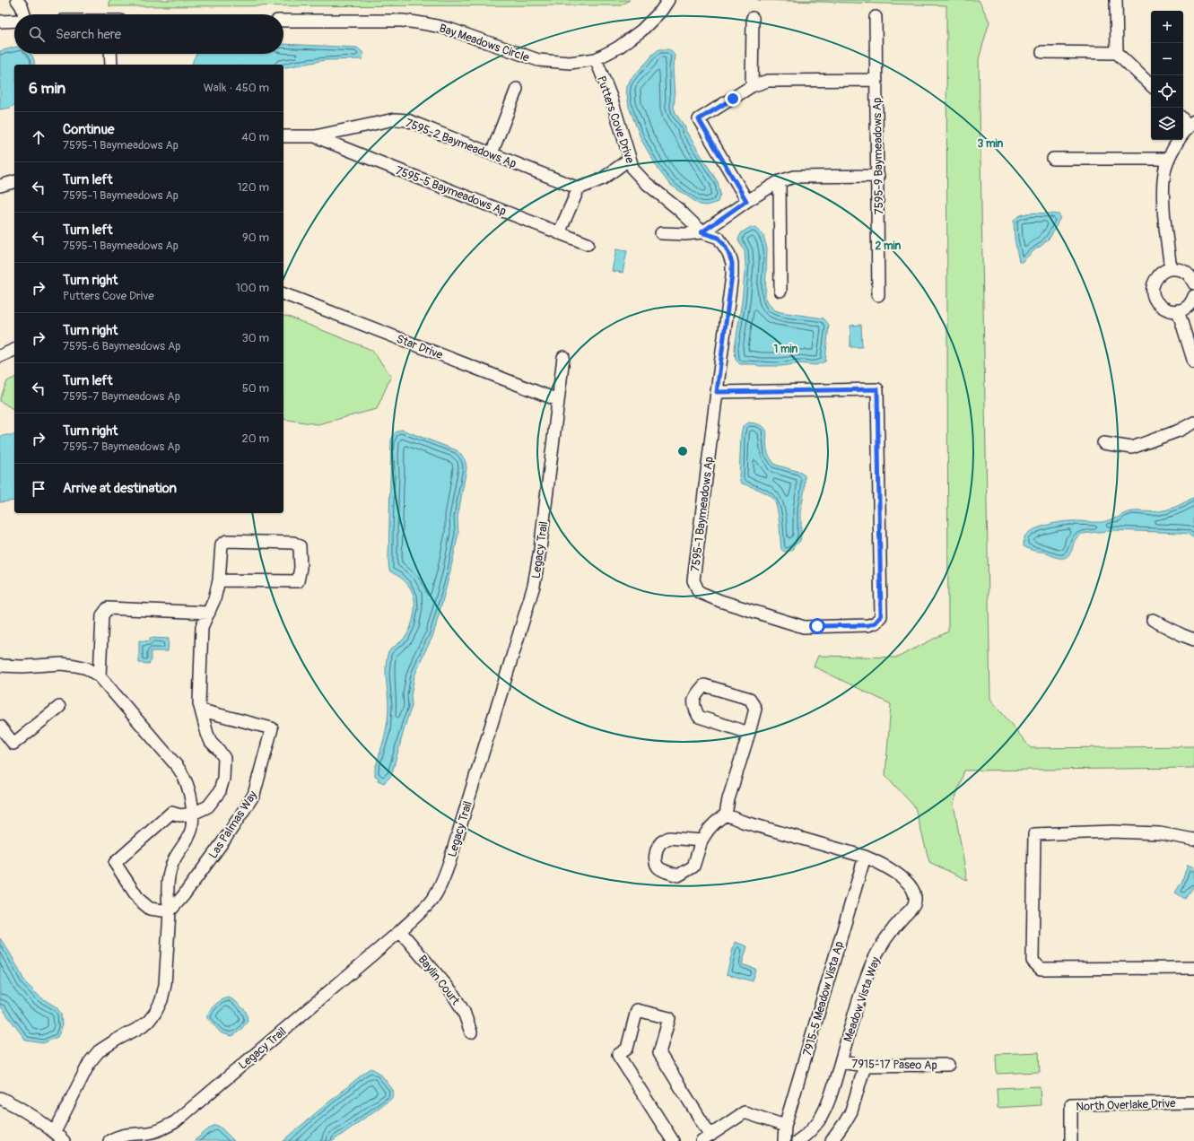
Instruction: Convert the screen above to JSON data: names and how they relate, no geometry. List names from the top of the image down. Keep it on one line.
{"streets":{"street":["Bay Meadows Circle","Putters Cove Drive","7595-2 Baymeadows Ap","7595-9 Baymeadows Ap","7595-5 Baymeadows Ap","Star Drive","7595-1 Baymeadows Ap","Legacy Trail","Las Palmas Way","Baylin Court","7915-5 Meadow Vista Ap","Meadow Vista Way","7915-17 Paseo Ap","North Overlake Drive"]},"crossings":[["Bay Meadows Circle","Putters Cove Drive"],["Putters Cove Drive","7595-1 Baymeadows Ap"],["7595-2 Baymeadows Ap","7595-5 Baymeadows Ap"],["Star Drive","Legacy Trail"],["Legacy Trail","Baylin Court"],["7915-5 Meadow Vista Ap","Meadow Vista Way"],["Meadow Vista Way","7915-17 Paseo Ap"]],"page":{"map_buttons":["+","−"],"search":"Search here","heading":["6 min","Walk · 450 m"],"list":[["Continue","7595-1 Baymeadows Ap","40 m"],["Turn left","7595-1 Baymeadows Ap","120 m"],["Turn left","7595-1 Baymeadows Ap","90 m"],["Turn right","Putters Cove Drive","100 m"],["Turn right","7595-6 Baymeadows Ap","30 m"],["Turn left","7595-7 Baymeadows Ap","50 m"],["Turn right","7595-7 Baymeadows Ap","20 m"],"Arrive at destination"]},"rings":["3 min","2 min","1 min"]}
